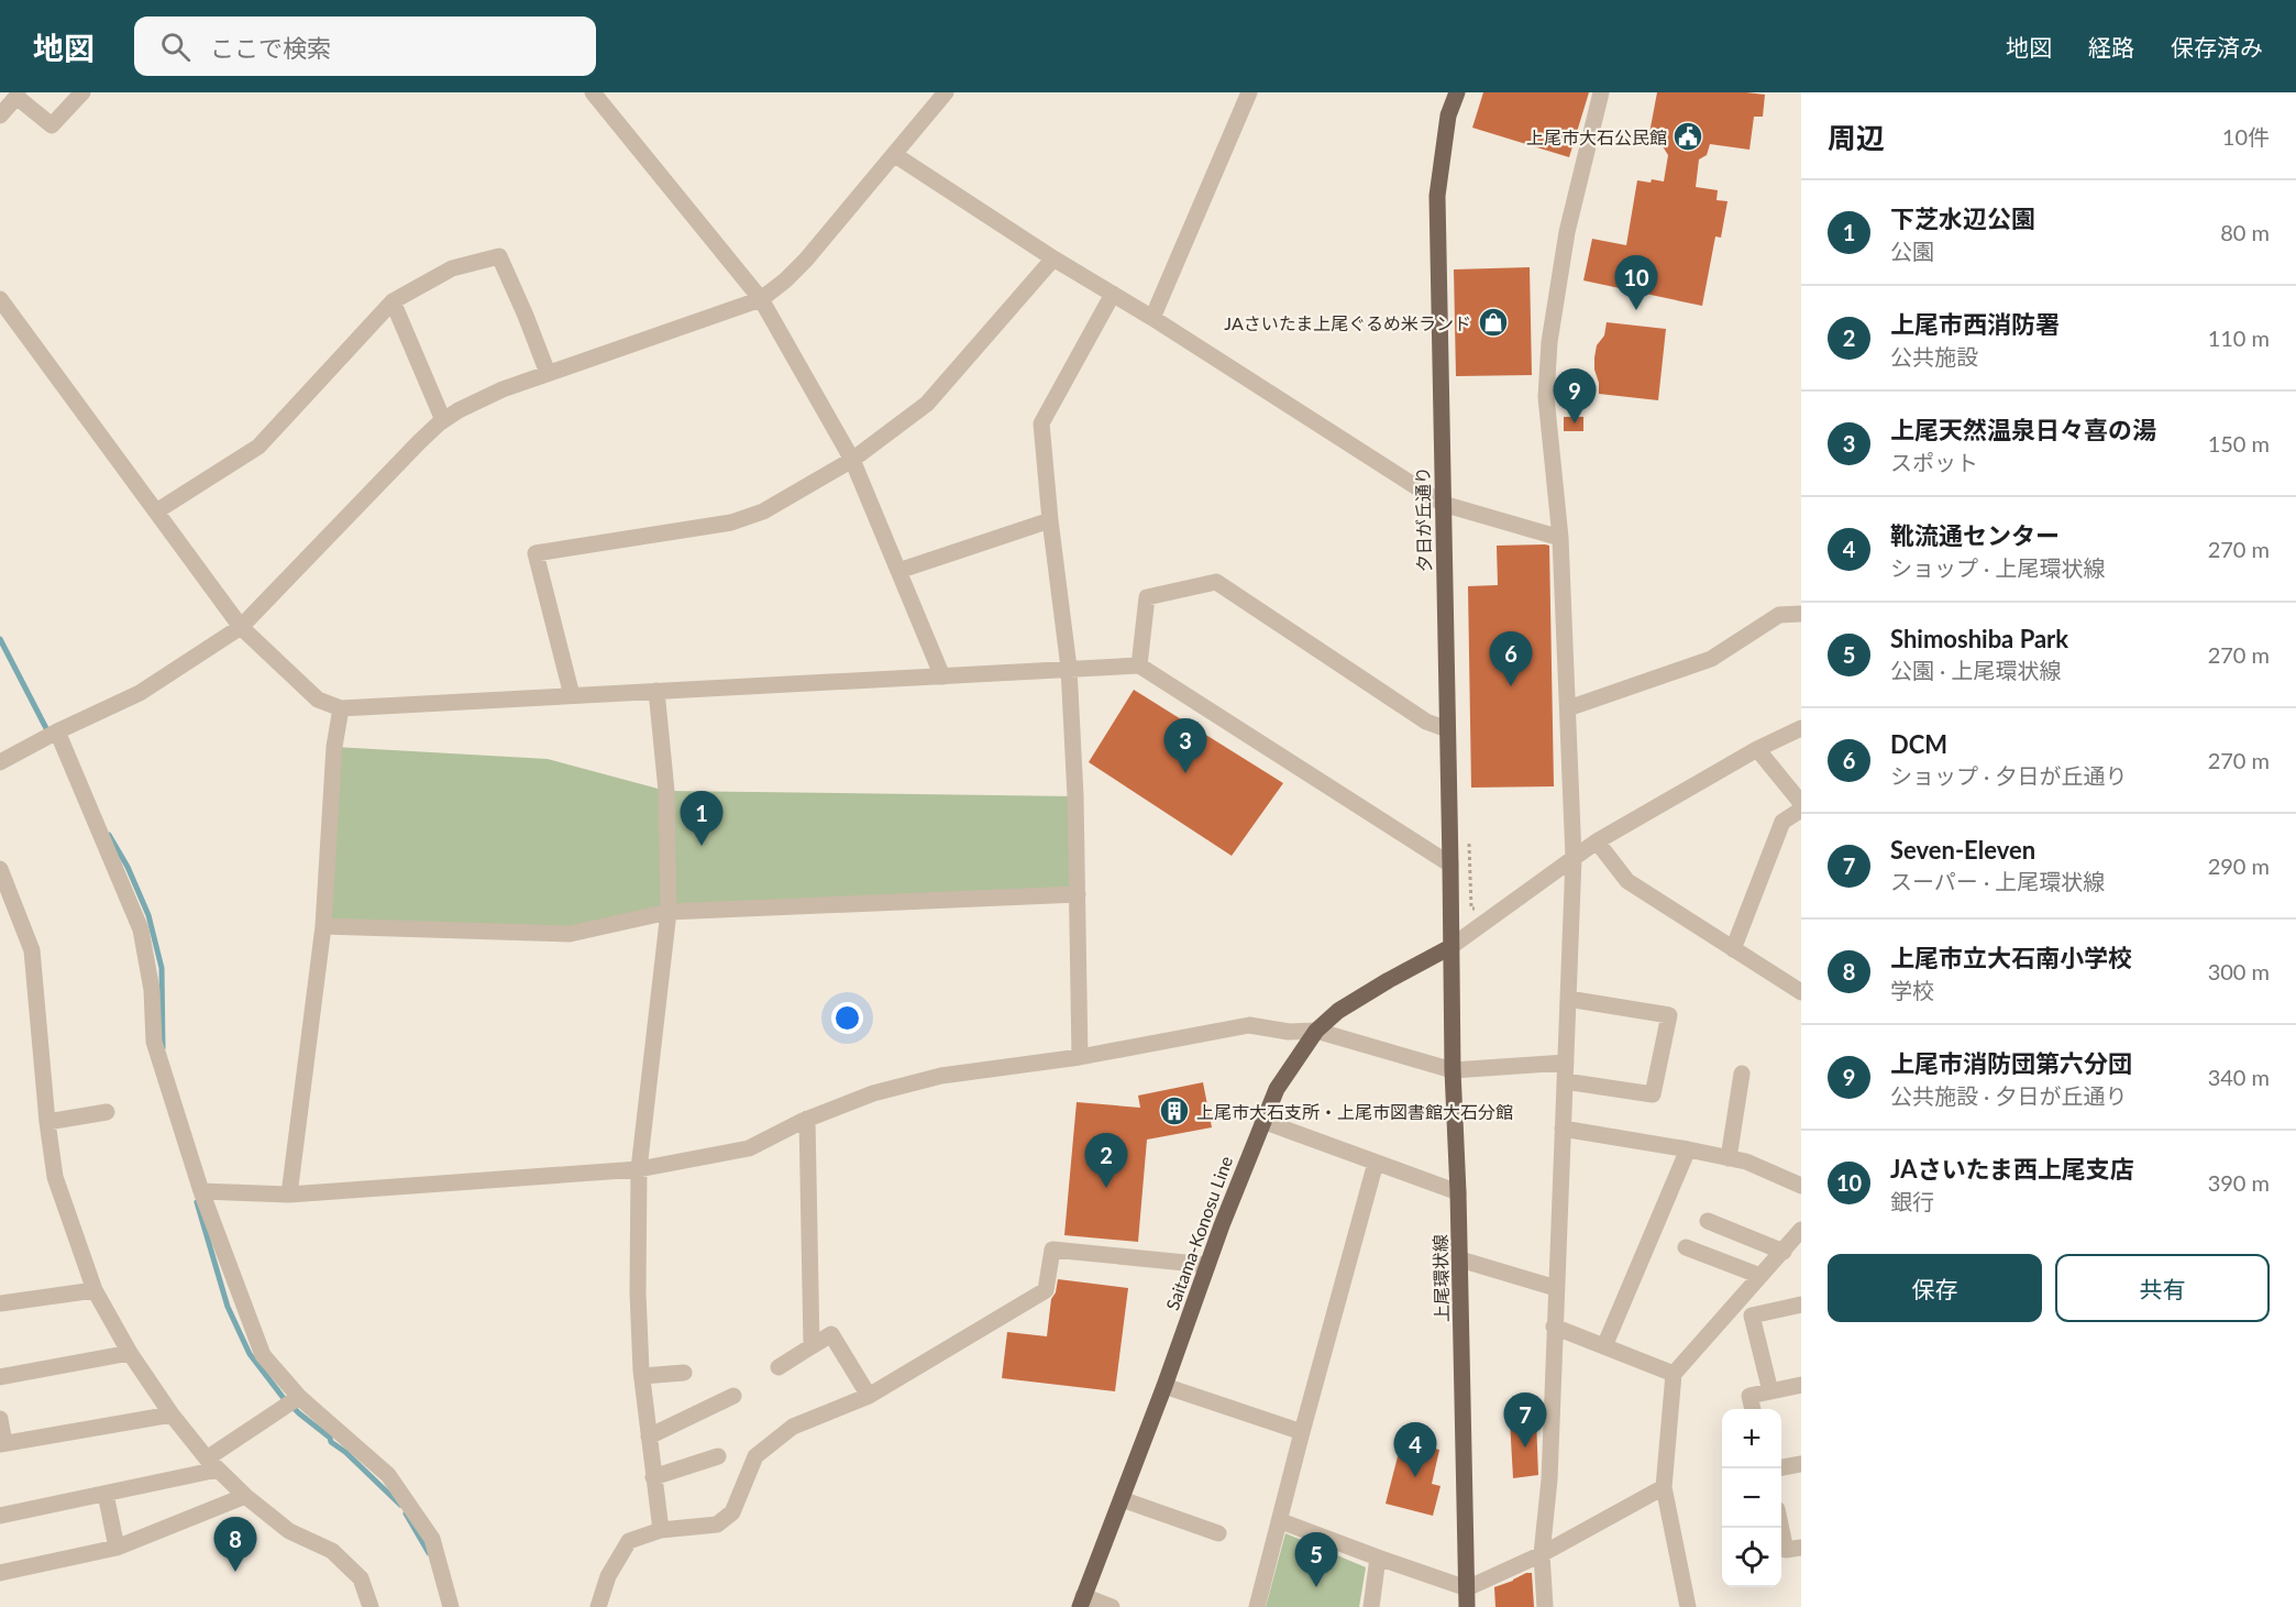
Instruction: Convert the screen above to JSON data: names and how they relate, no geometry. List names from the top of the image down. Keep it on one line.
{"streets":{"main road":["夕日が丘通り","Saitama-Konosu Line","上尾環状線"]},"crossings":[["夕日が丘通り","Saitama-Konosu Line"],["夕日が丘通り","上尾環状線"],["Saitama-Konosu Line","上尾環状線"]],"places":{"public building":["上尾市大石公民館"],"shop":["JAさいたま上尾ぐるめ米ランド"],"building":["上尾市大石支所・上尾市図書館大石分館"]},"page":{"header":"地図","search":"ここで検索","nav":["地図","経路","保存済み"],"heading":["周辺","10件"],"list":[{"mark":"1","name":"下芝水辺公園","note":"公園","value":"80 m"},{"mark":"2","name":"上尾市西消防署","note":"公共施設","value":"110 m"},{"mark":"3","name":"上尾天然温泉日々喜の湯","note":"スポット","value":"150 m"},{"mark":"4","name":"靴流通センター","note":"ショップ · 上尾環状線","value":"270 m"},{"mark":"5","name":"Shimoshiba Park","note":"公園 · 上尾環状線","value":"270 m"},{"mark":"6","name":"DCM","note":"ショップ · 夕日が丘通り","value":"270 m"},{"mark":"7","name":"Seven-Eleven","note":"スーパー · 上尾環状線","value":"290 m"},{"mark":"8","name":"上尾市立大石南小学校","note":"学校","value":"300 m"},{"mark":"9","name":"上尾市消防団第六分団","note":"公共施設 · 夕日が丘通り","value":"340 m"},{"mark":"10","name":"JAさいたま西上尾支店","note":"銀行","value":"390 m"}],"pins":["10","9","6","3","1","2","7","4","8","5"],"buttons":["保存","共有"],"map_buttons":["+","−"]}}
